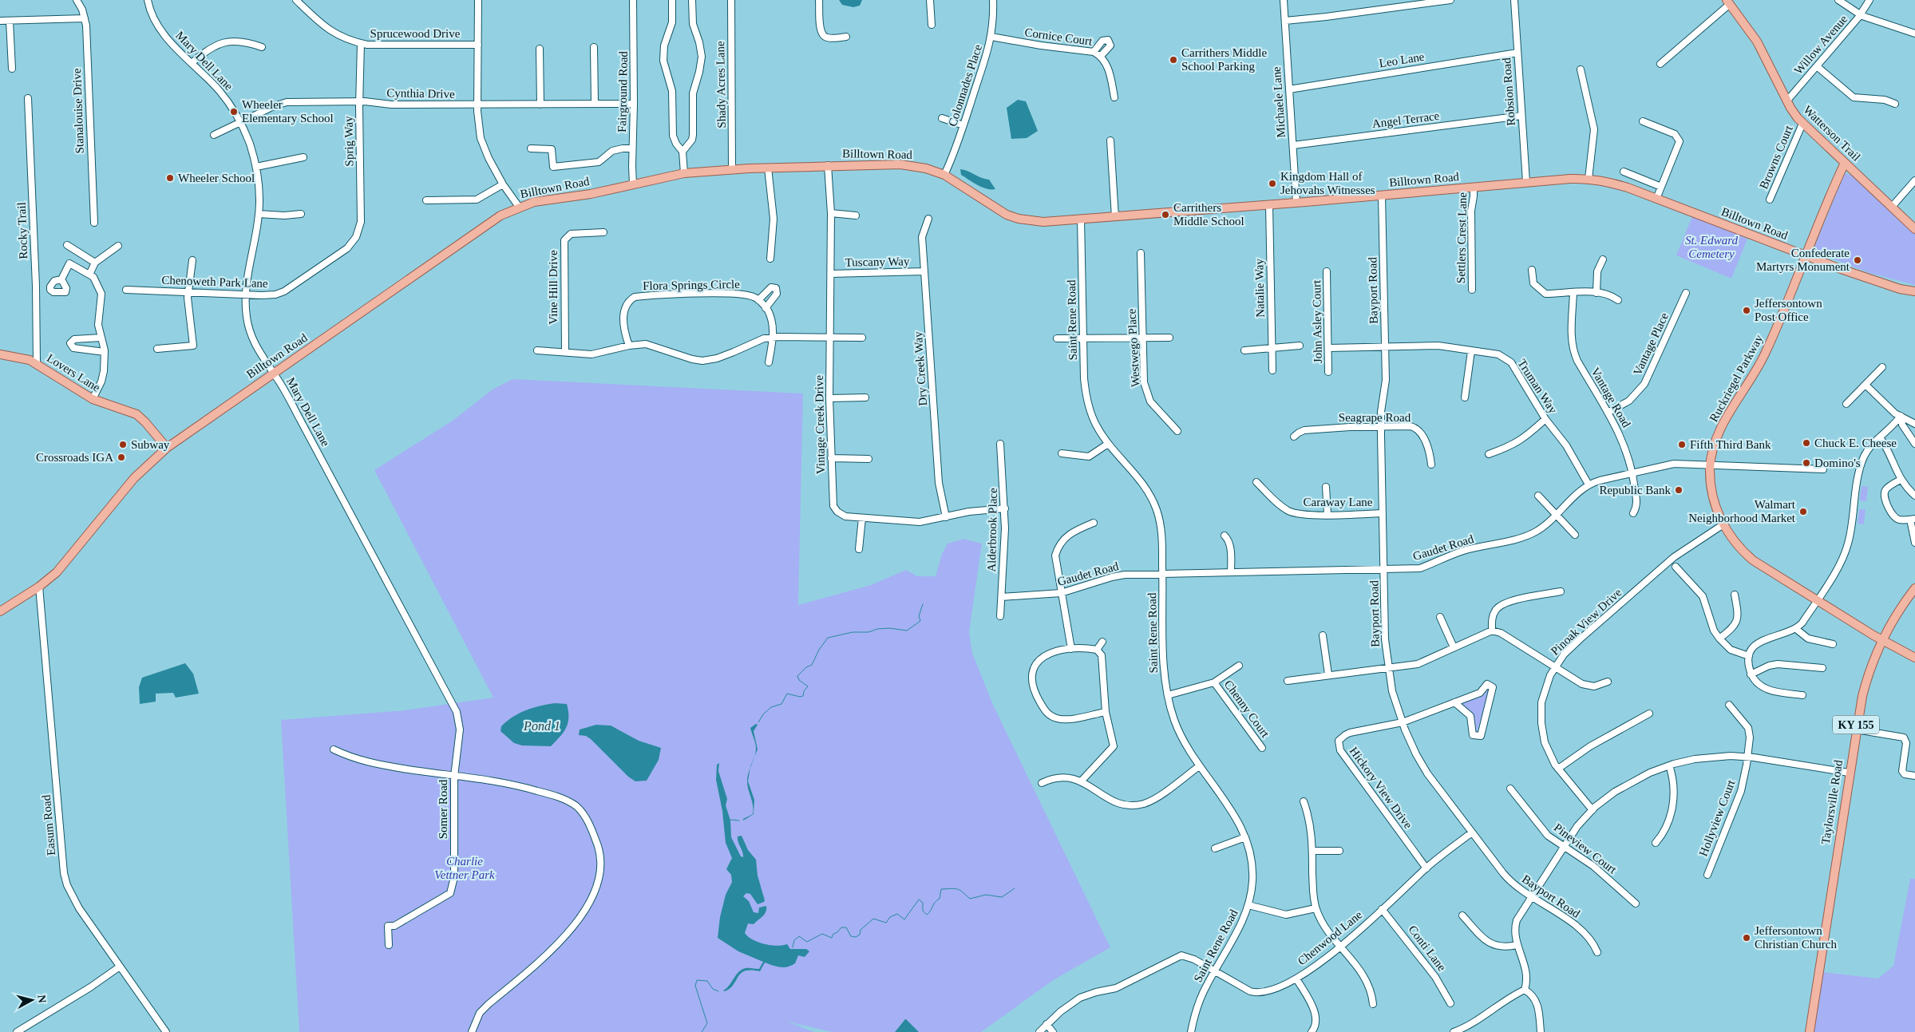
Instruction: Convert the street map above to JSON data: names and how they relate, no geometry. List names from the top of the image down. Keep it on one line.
{"streets":{"main road":["Watterson Trail","Billtown Road","Lovers Lane","Ruckriegel Parkway","KY 155","Taylorsville Road"],"street":["Sprucewood Drive","Cornice Court","Willow Avenue","Leo Lane","Mary Dell Lane","Shady Acres Lane","Colonnades Place","Fairground Road","Robsion Road","Cynthia Drive","Michaele Lane","Stanalouise Drive","Angel Terrace","Sprig Way","Browns Court","Rocky Trail","Settlers Crest Lane","Tuscany Way","Chenoweth Park Lane","Flora Springs Circle","Vine Hill Drive","Natalie Way","Bayport Road","Saint Rene Road","John Asley Court","Vantage Place","Westwego Place","Dry Creek Way","Truman Way","Vantage Road","Seagrape Road","Vintage Creek Drive","Caraway Lane","Alderbrook Place","Gaudet Road","Pinoak View Drive","Chenny Court","Hickory View Drive","Somer Road","Hollyview Court","Easum Road","Pineview Court","Chenwood Lane","Conti Lane"]},"crossings":[["Sprucewood Drive","Sprig Way"],["Cornice Court","Colonnades Place"],["Willow Avenue","Watterson Trail"],["Leo Lane","Robsion Road"],["Leo Lane","Michaele Lane"],["Mary Dell Lane","Cynthia Drive"],["Mary Dell Lane","Billtown Road"],["Mary Dell Lane","Chenoweth Park Lane"],["Mary Dell Lane","Somer Road"],["Shady Acres Lane","Billtown Road"],["Colonnades Place","Billtown Road"],["Fairground Road","Cynthia Drive"],["Fairground Road","Billtown Road"],["Robsion Road","Angel Terrace"],["Robsion Road","Billtown Road"],["Cynthia Drive","Sprig Way"],["Michaele Lane","Angel Terrace"],["Michaele Lane","Billtown Road"],["Watterson Trail","Browns Court"],["Watterson Trail","Ruckriegel Parkway"],["Sprig Way","Chenoweth Park Lane"],["Billtown Road","Settlers Crest Lane"],["Billtown Road","Natalie Way"],["Billtown Road","Bayport Road"],["Billtown Road","Saint Rene Road"],["Billtown Road","Lovers Lane"],["Billtown Road","Ruckriegel Parkway"],["Billtown Road","Vintage Creek Drive"],["Billtown Road","Easum Road"],["Rocky Trail","Lovers Lane"],["Tuscany Way","Dry Creek Way"],["Tuscany Way","Vintage Creek Drive"],["Bayport Road","Truman Way"],["Bayport Road","Seagrape Road"],["Bayport Road","Caraway Lane"],["Bayport Road","Gaudet Road"],["Bayport Road","Hickory View Drive"],["Bayport Road","Chenwood Lane"],["Saint Rene Road","Gaudet Road"],["Saint Rene Road","Chenwood Lane"],["John Asley Court","Truman Way"],["Vantage Place","Vantage Road"],["Dry Creek Way","Vintage Creek Drive"],["Ruckriegel Parkway","Gaudet Road"],["Ruckriegel Parkway","Pinoak View Drive"],["Ruckriegel Parkway","Taylorsville Road"],["Truman Way","Gaudet Road"],["Vantage Road","Gaudet Road"],["Vintage Creek Drive","Alderbrook Place"],["Alderbrook Place","Gaudet Road"],["Hickory View Drive","Chenwood Lane"],["Chenwood Lane","Conti Lane"]],"water":["Pond 1"],"parks":["St. Edward Cemetery","Charlie Vettner Park"],"places":["Carrithers Middle School Parking","Wheeler Elementary School","Wheeler School","Kingdom Hall of Jehovahs Witnesses","Carrithers Middle School","Confederate Martyrs Monument","Jeffersontown Post Office","Chuck E. Cheese","Subway","Fifth Third Bank","Crossroads IGA","Domino's","Republic Bank","Walmart Neighborhood Market","Jeffersontown Christian Church"],"north":"right"}
